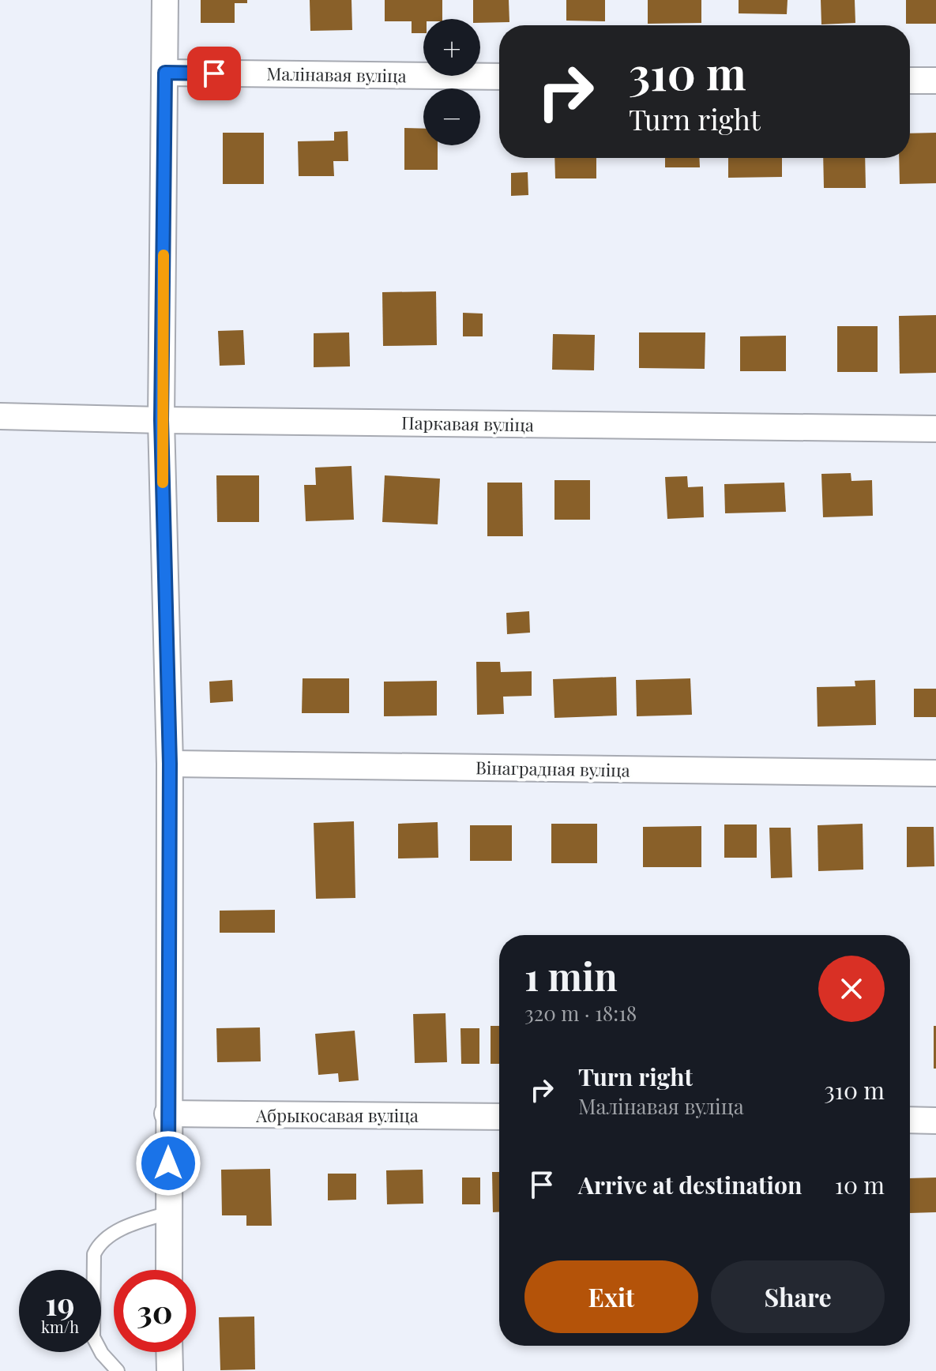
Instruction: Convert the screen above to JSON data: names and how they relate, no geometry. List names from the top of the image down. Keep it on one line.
{"streets":{"street":["Малінавая вуліца","Паркавая вуліца","Вінаградная вуліца","Абрыкосавая вуліца"]},"page":{"map_buttons":["+","−"],"turn":["310 m","Turn right"],"heading":["1 min","320 m · 18:18"],"list":[{"name":"Turn right","note":"Малінавая вуліца","value":"310 m"},{"name":"Arrive at destination","value":"10 m"}],"buttons":["Exit","Share"],"speed":"19 km/h","limit":"30"}}
